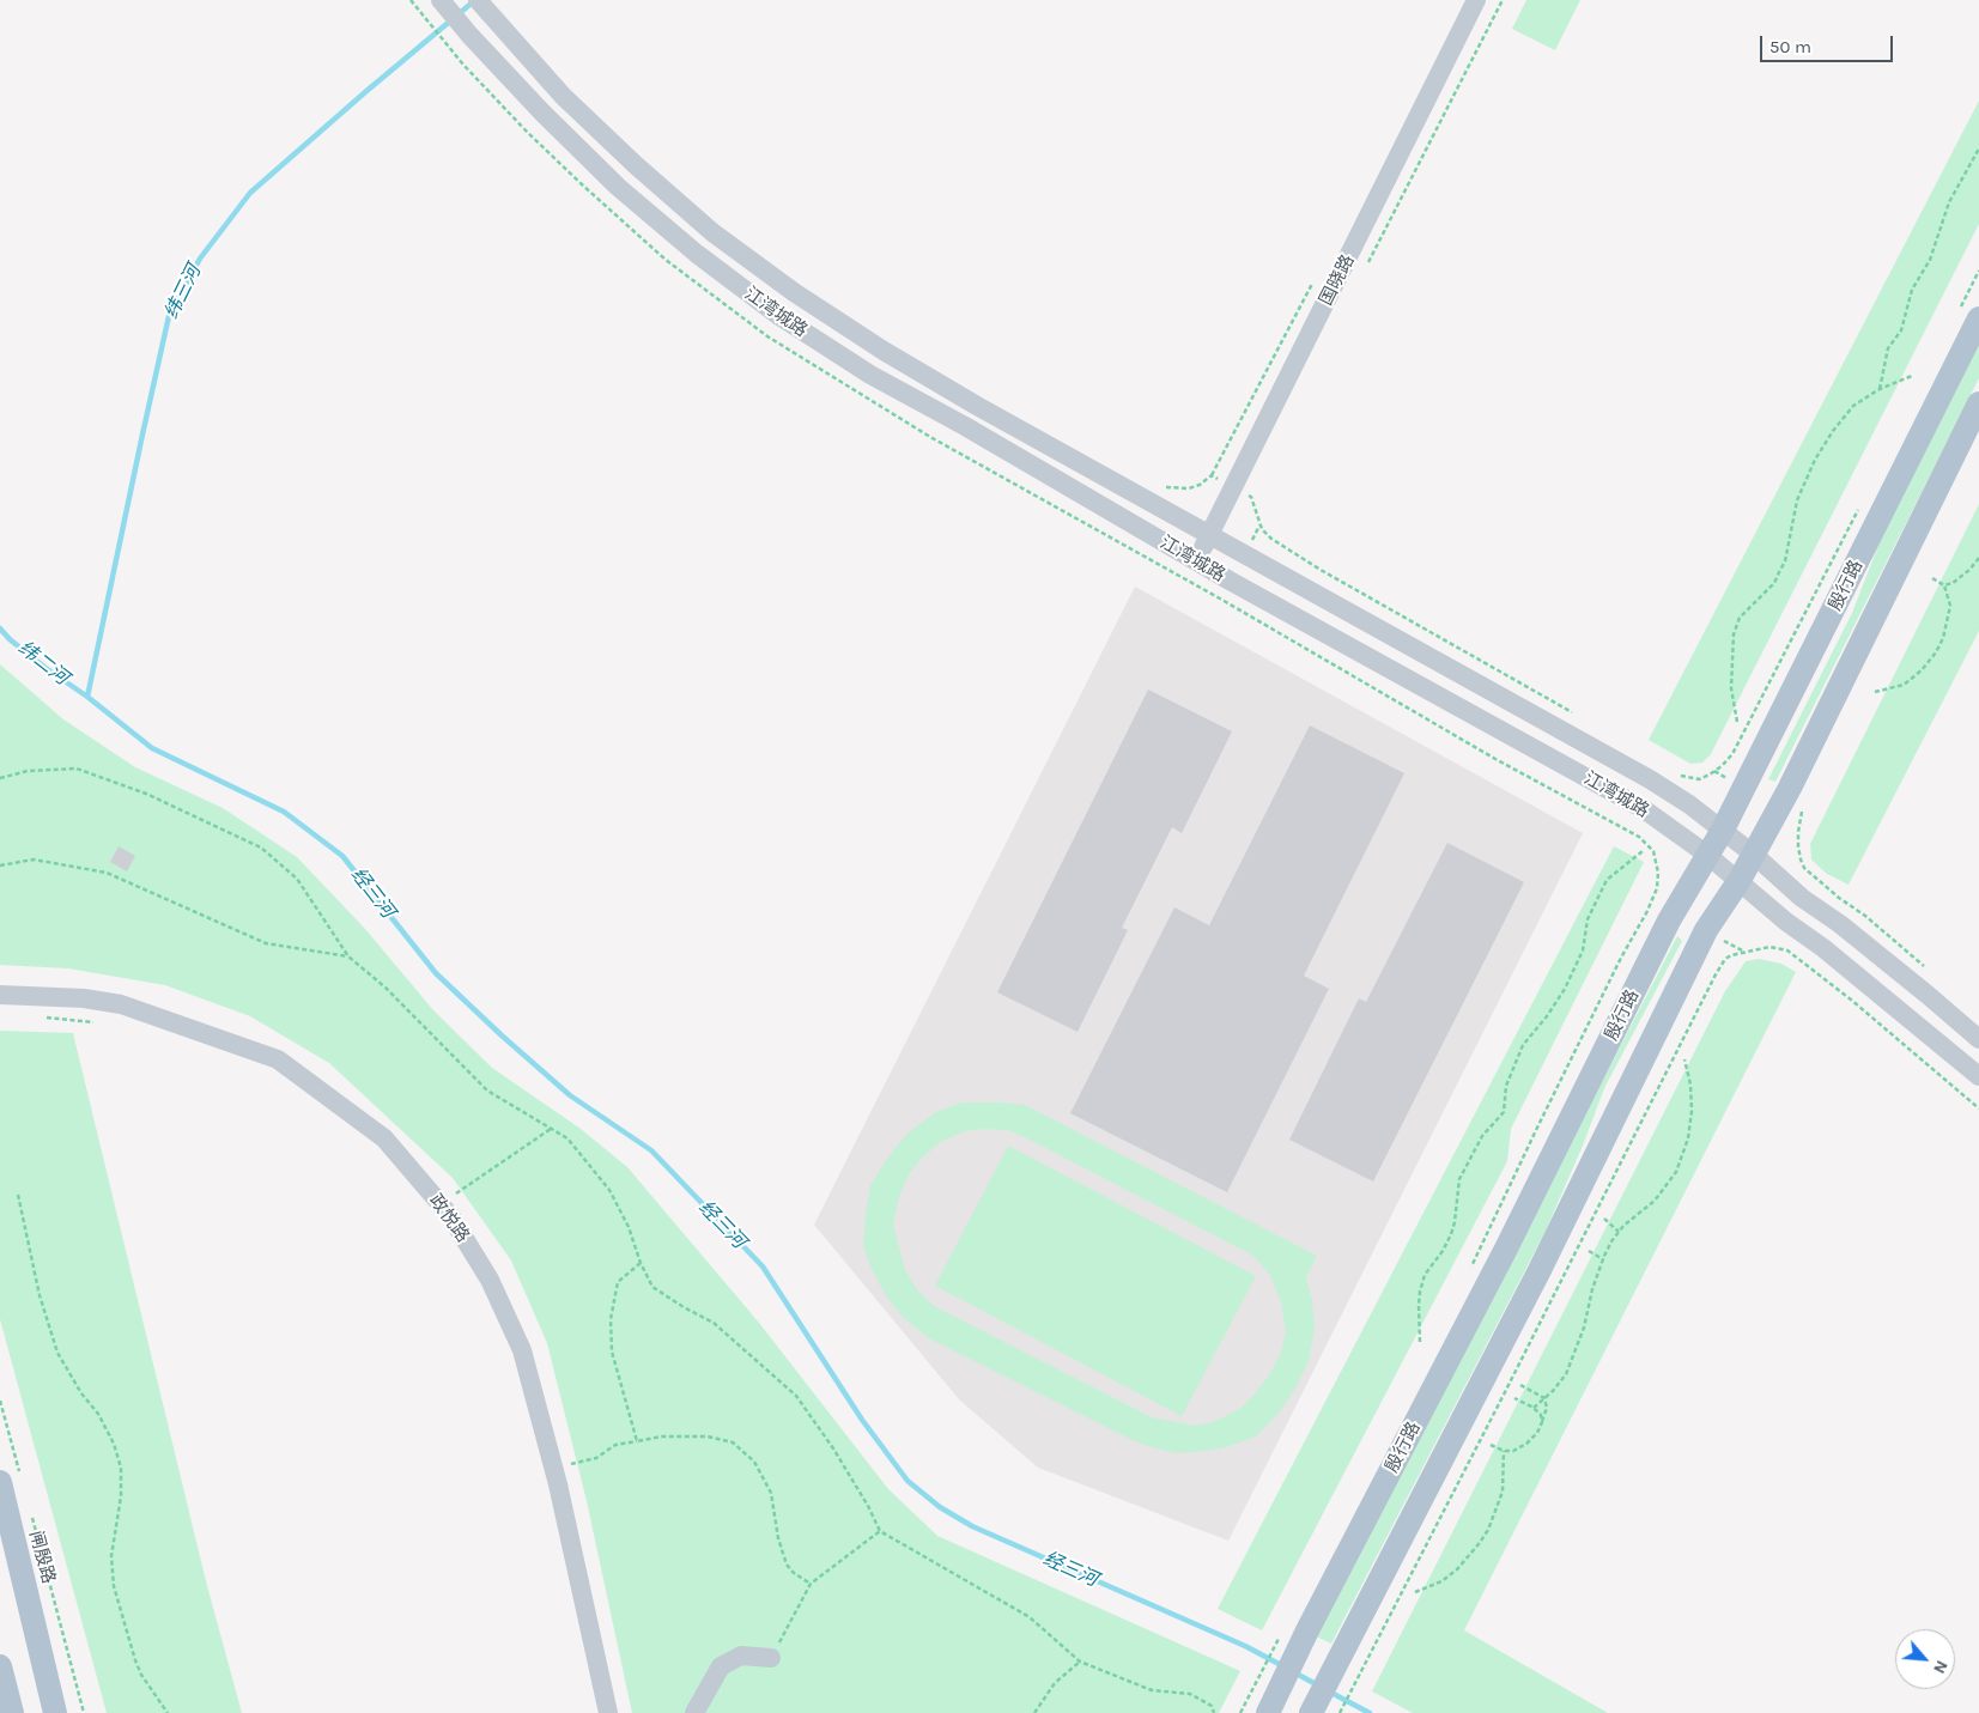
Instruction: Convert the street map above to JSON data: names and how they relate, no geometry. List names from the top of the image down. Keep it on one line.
{"streets":{"main road":["殷行路","闸殷路"],"street":["国晓路","江湾城路","政悦路"]},"crossings":[["国晓路","江湾城路"],["江湾城路","殷行路"]],"water":["纬三河","纬二河","经三河"],"scale_bar":"50 m","north":"bottom right"}
